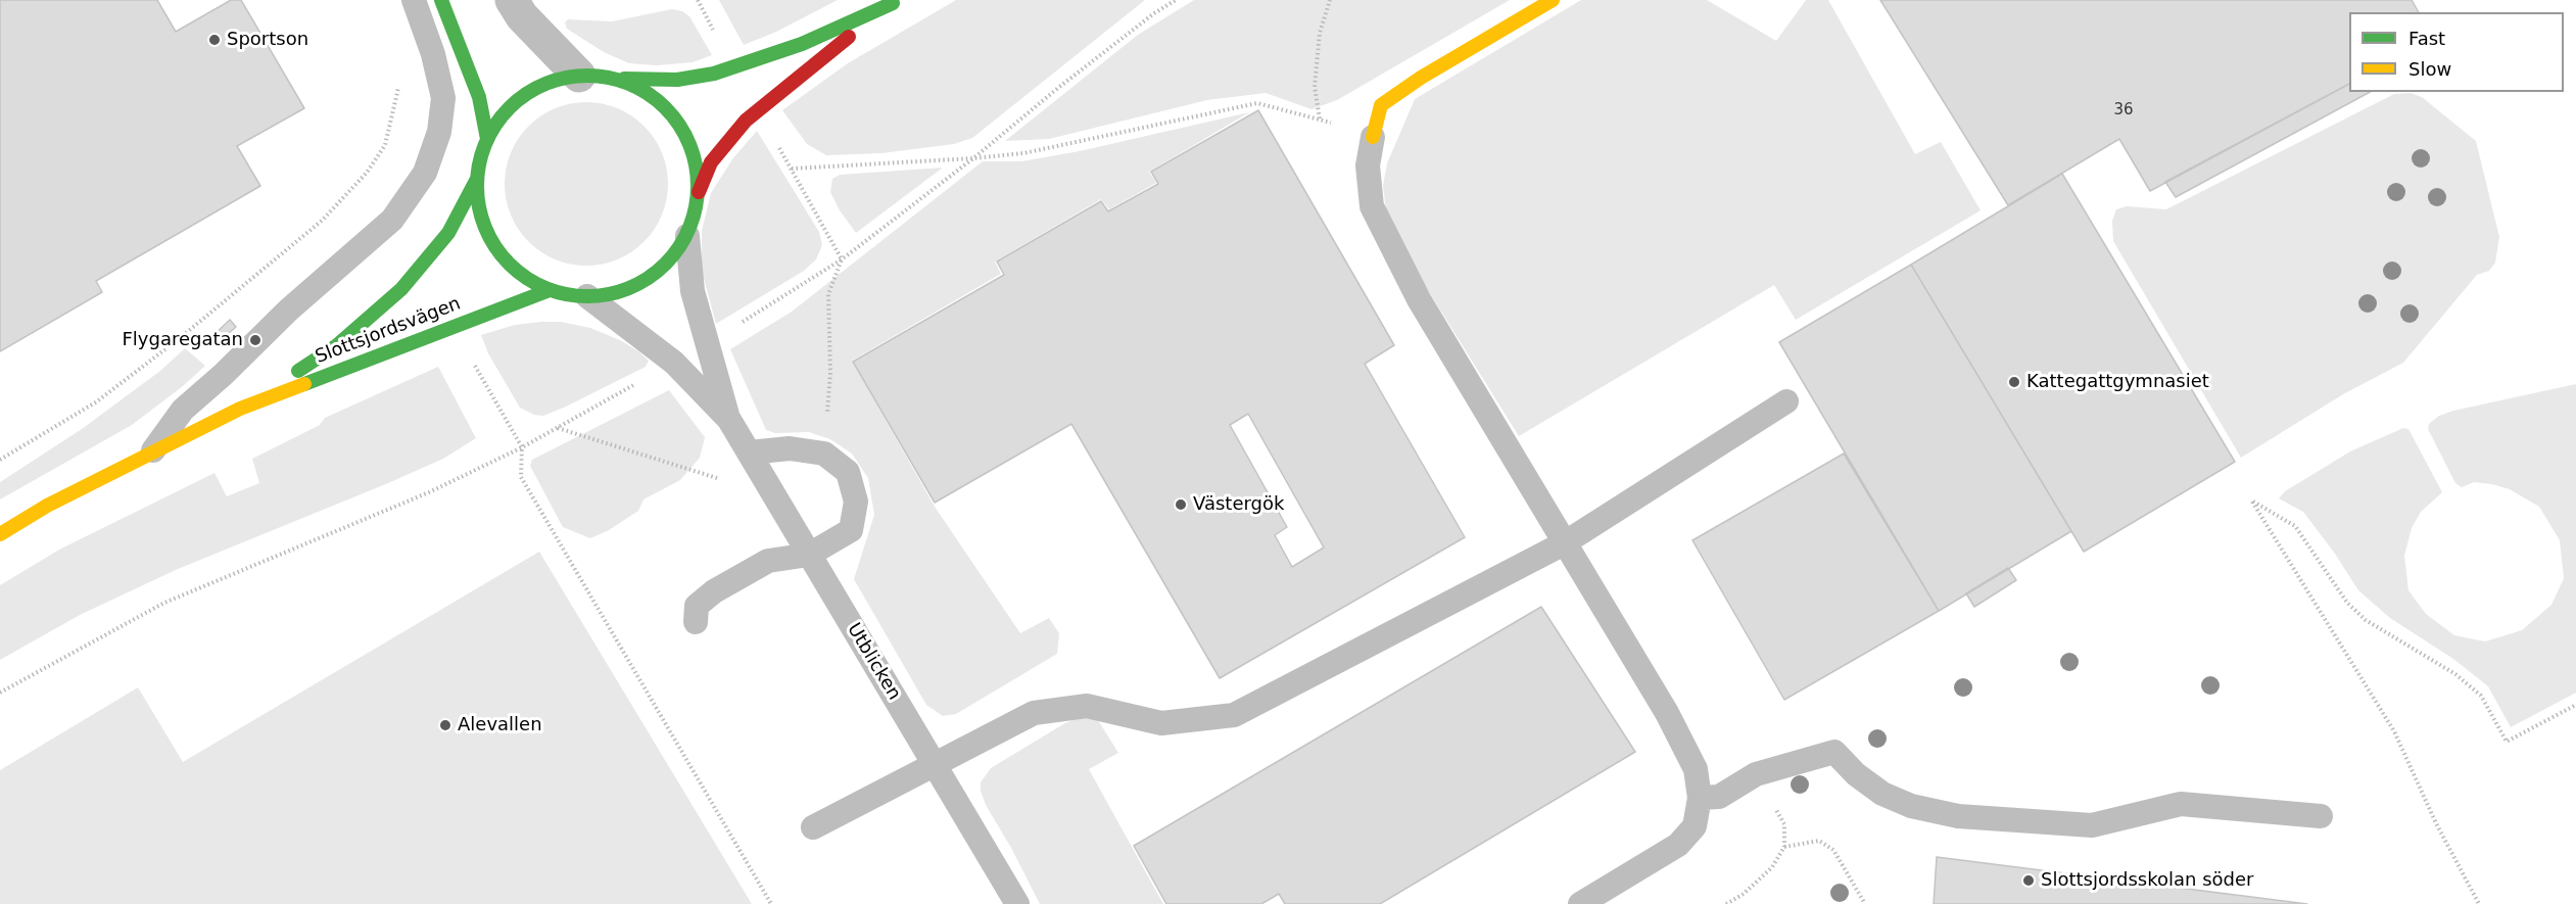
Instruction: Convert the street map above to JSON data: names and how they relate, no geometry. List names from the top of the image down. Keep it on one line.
{"streets":{"main road":["Slottsjordsvägen"],"lane":["Utblicken"]},"places":["Sportson","Flygaregatan","Kattegattgymnasiet","Västergök","Alevallen","Slottsjordsskolan söder"],"house_numbers":["36"],"legend":["Fast","Slow"]}
